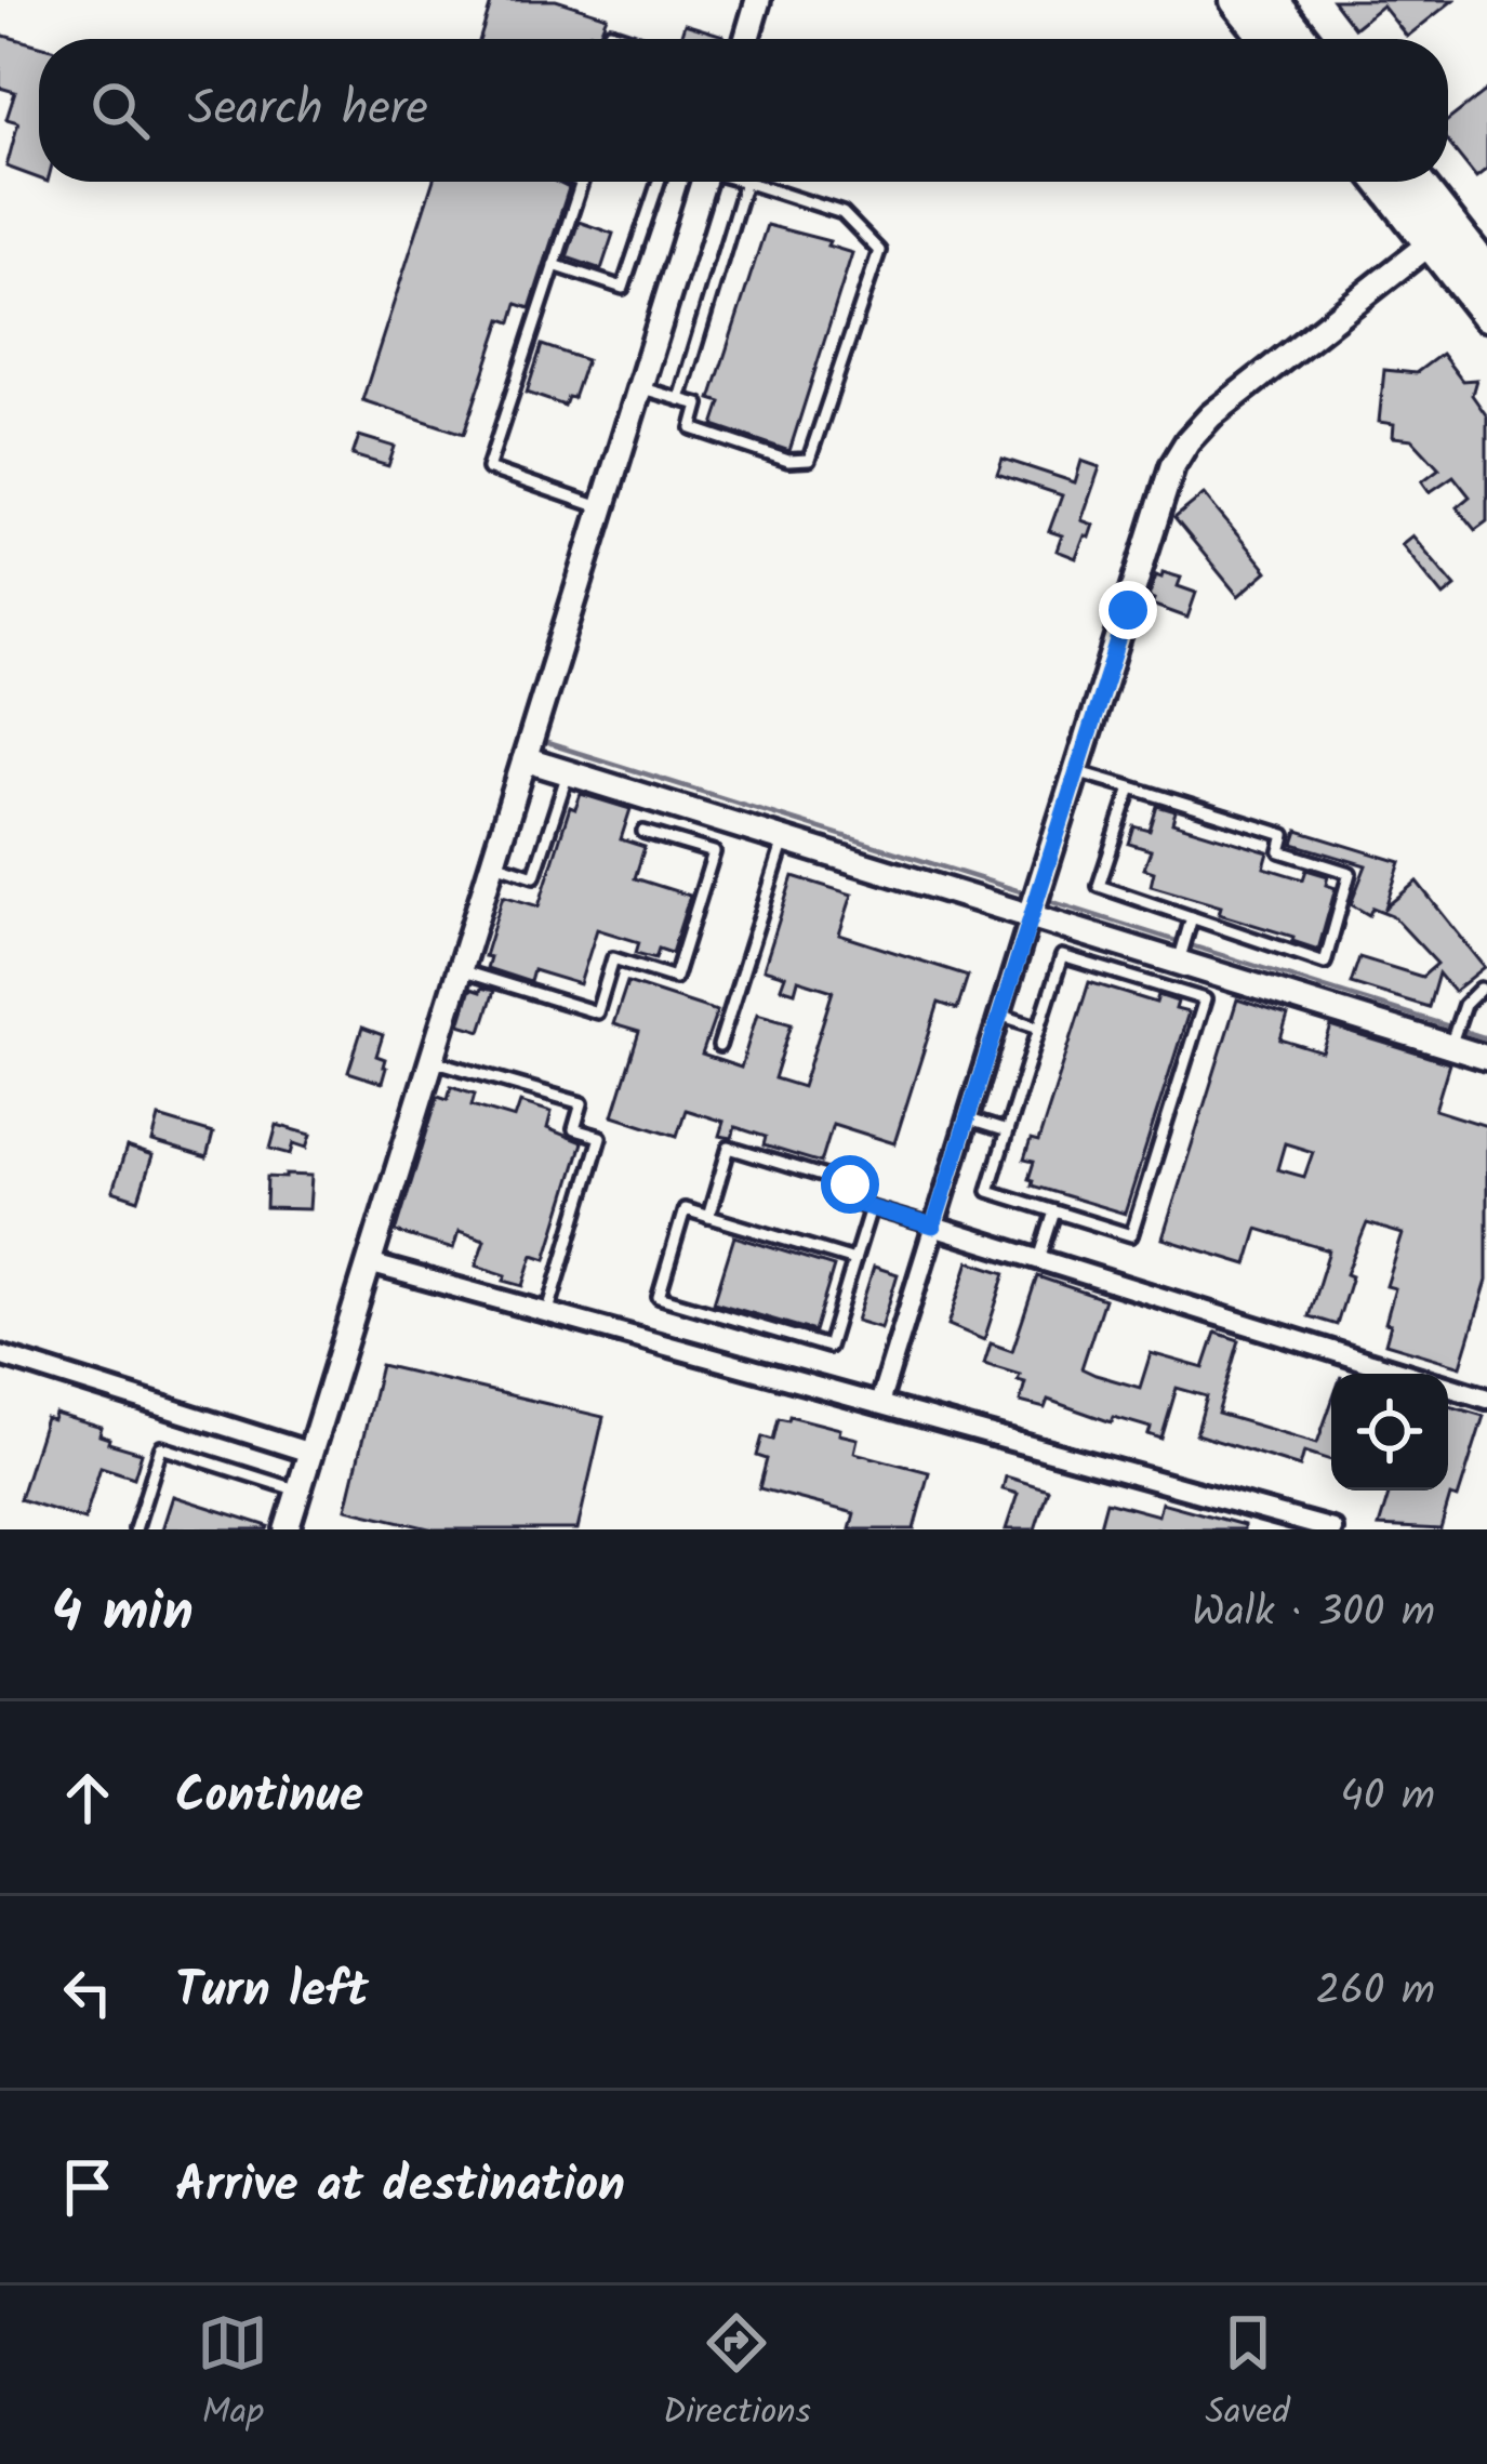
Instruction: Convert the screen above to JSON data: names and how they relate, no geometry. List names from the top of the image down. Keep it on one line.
{"page":{"search":"Search here","heading":["4 min","Walk · 300 m"],"list":[["Continue","40 m"],["Turn left","260 m"],"Arrive at destination"],"nav":["Map","Directions","Saved"]}}
